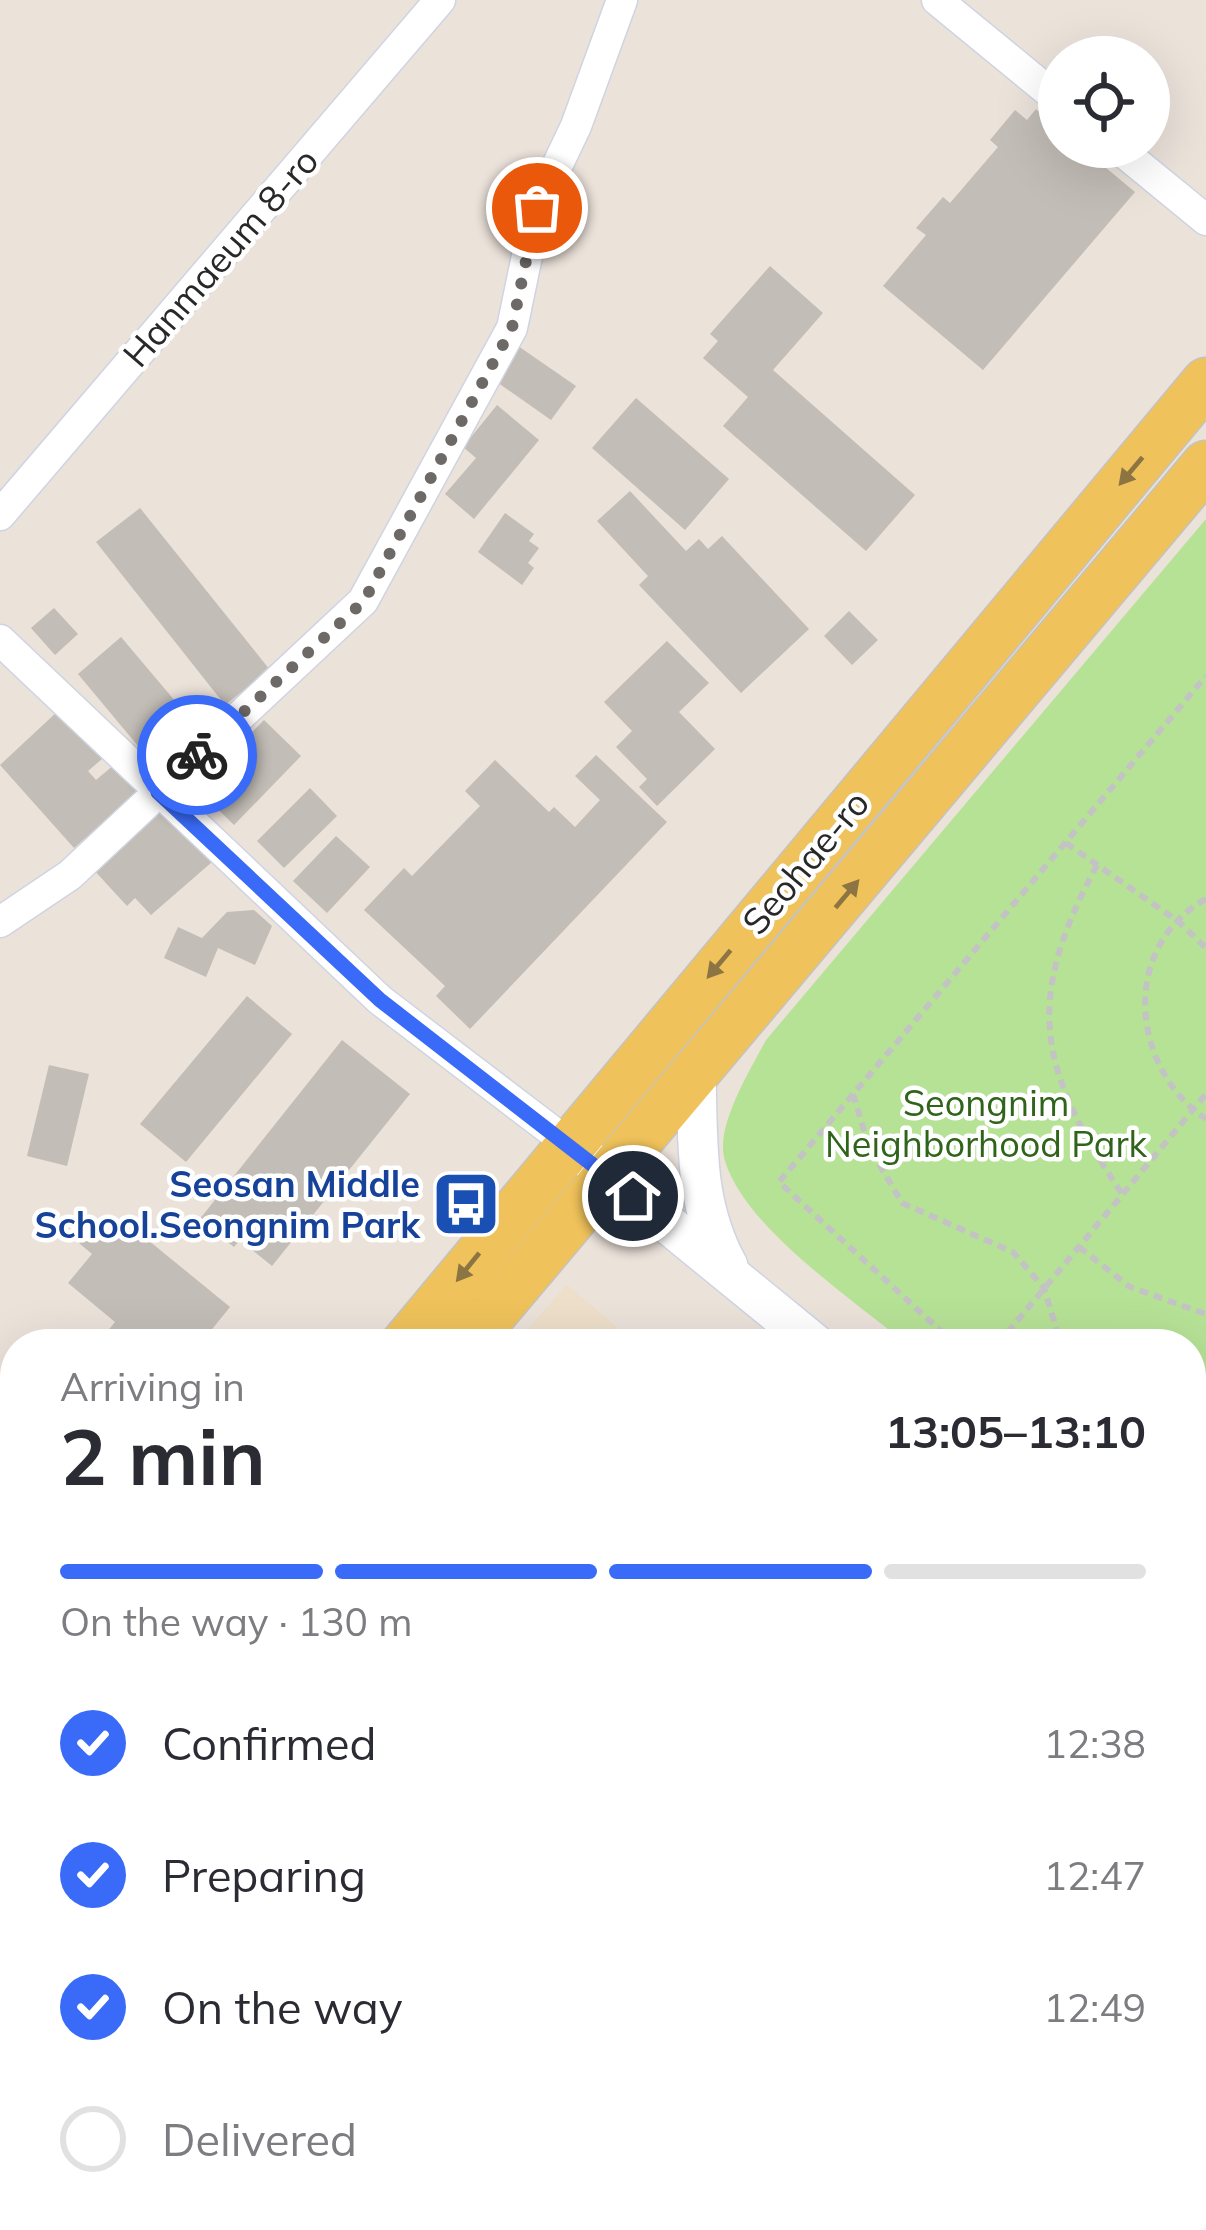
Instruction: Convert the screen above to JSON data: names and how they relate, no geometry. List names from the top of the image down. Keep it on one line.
{"streets":{"main road":["Seohae-ro"],"street":["Hanmaeum 8-ro"]},"parks":["Seongnim Neighborhood Park"],"places":{"bus stop":["Seosan Middle School.Seongnim Park"]},"page":{"heading":["2 min","Arriving in","13:05–13:10"],"bar":"On the way · 130 m","list":[["Confirmed","12:38"],["Preparing","12:47"],["On the way","12:49"],"Delivered"]}}
